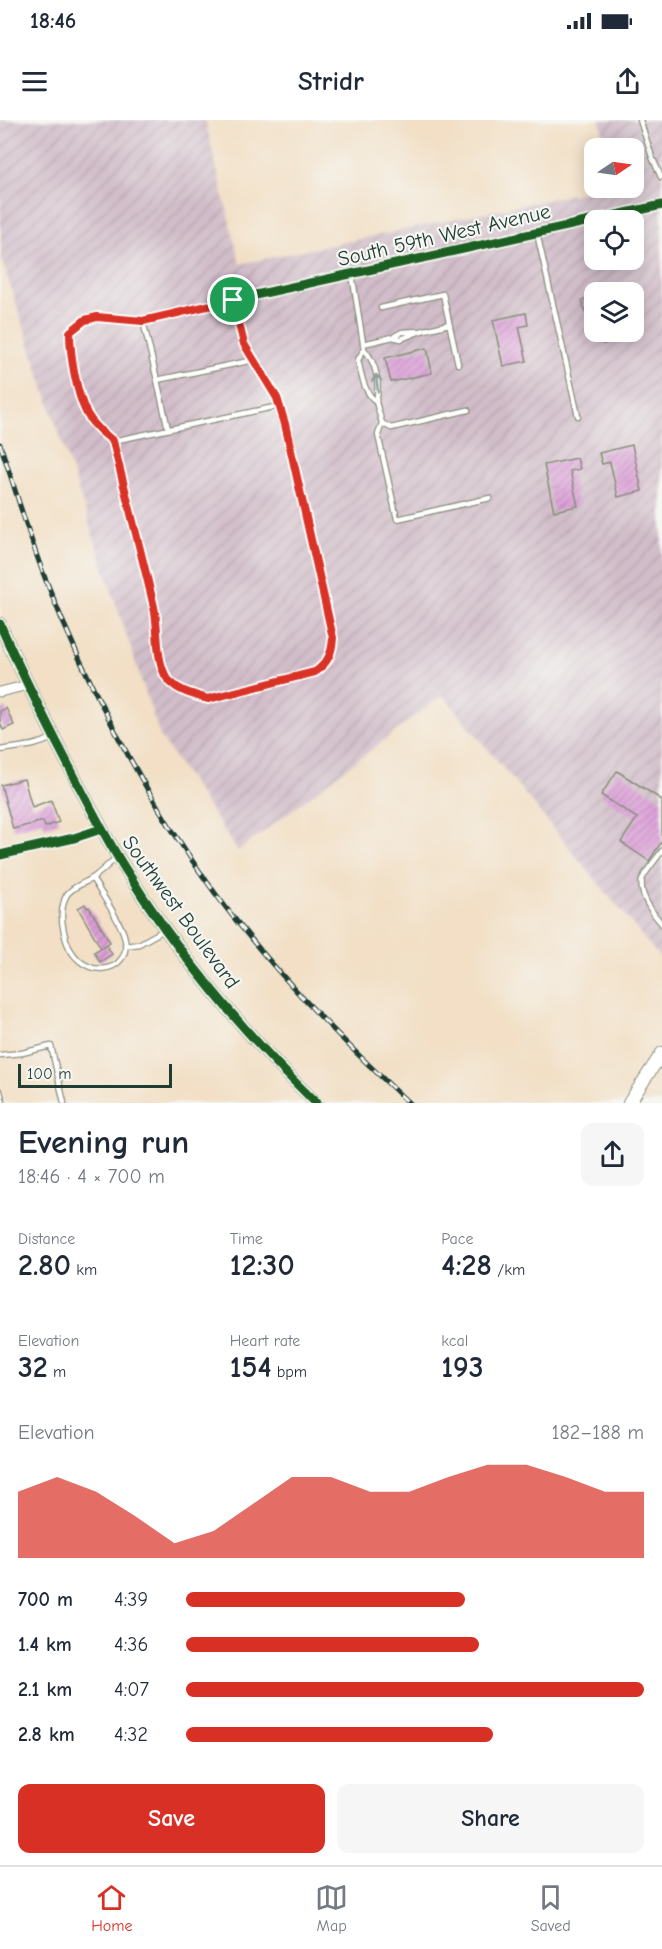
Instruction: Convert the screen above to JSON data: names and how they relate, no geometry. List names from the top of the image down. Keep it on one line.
{"streets":{"street":["South 59th West Avenue","Southwest Boulevard"]},"scale_bar":"100 m","north":"right","page":{"status":"18:46","header":"Stridr","scale":"100 m","heading":["Evening run","18:46 · 4 × 700 m"],"stats":[["Distance","2.80 km"],["Time","12:30"],["Pace","4:28 /km"],["Elevation","32 m"],["Heart rate","154 bpm"],["kcal","193"]],"chart":["Elevation","182–188 m"],"list":[{"name":"700 m","note":"4:39"},{"name":"1.4 km","note":"4:36"},{"name":"2.1 km","note":"4:07"},{"name":"2.8 km","note":"4:32"}],"buttons":["Save","Share"],"tabs":["Home","Map","Saved"]}}
